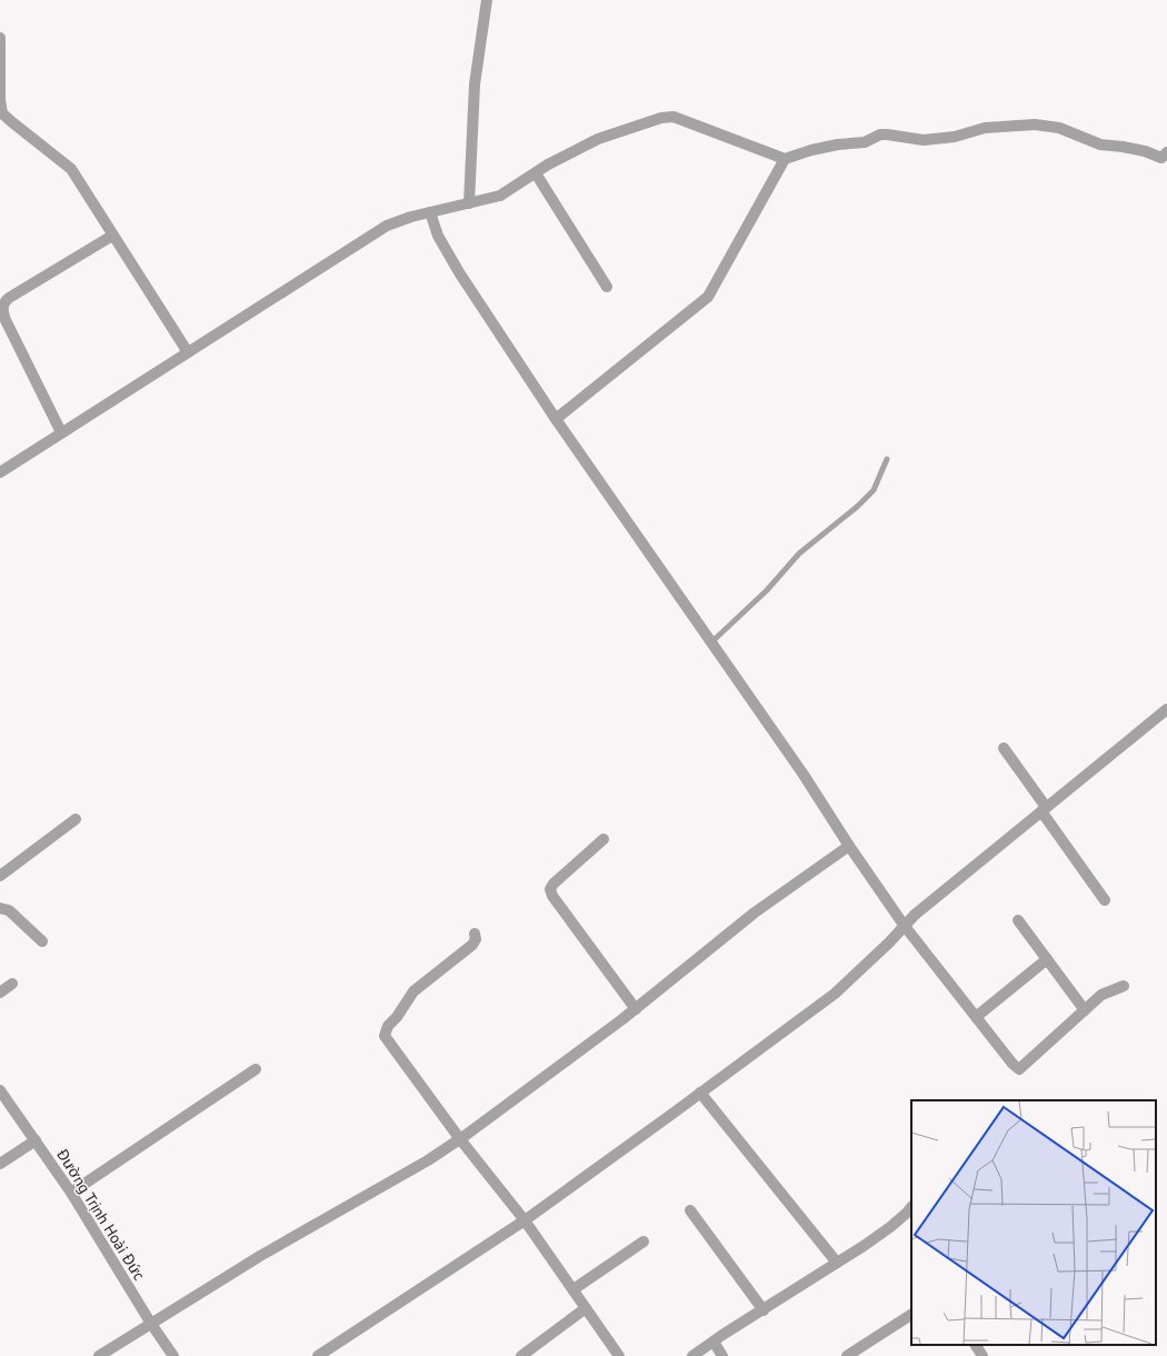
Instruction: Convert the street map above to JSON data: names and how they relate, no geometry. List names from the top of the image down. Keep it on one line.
{"streets":{"street":["Đường Trịnh Hoài Đức"]}}
